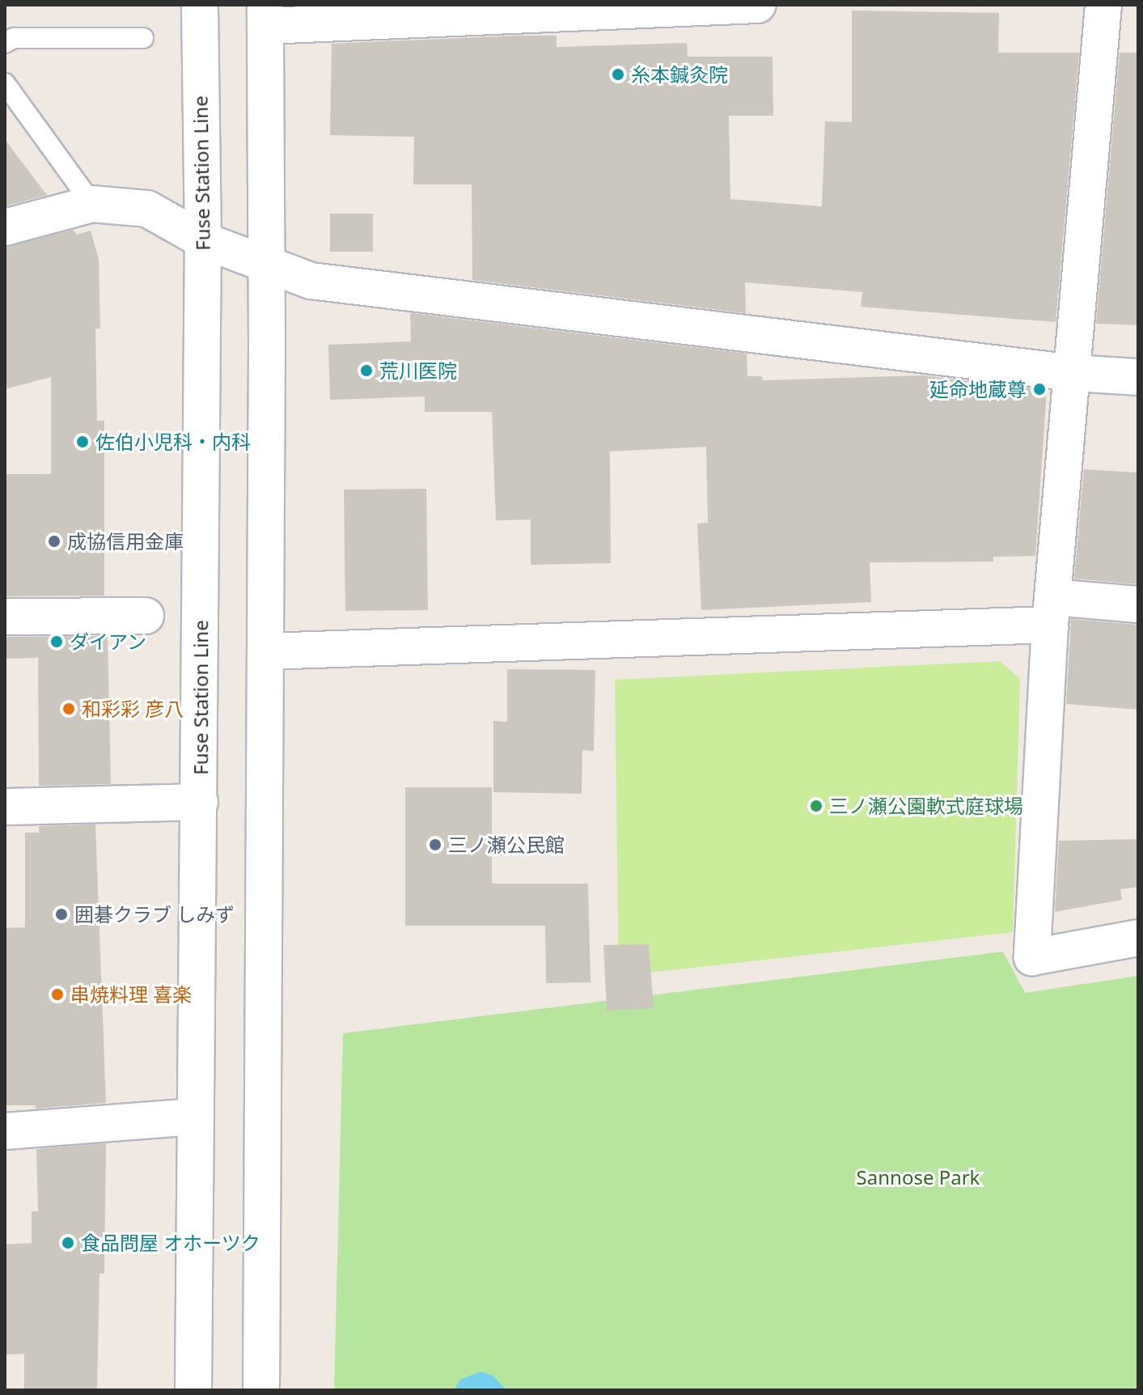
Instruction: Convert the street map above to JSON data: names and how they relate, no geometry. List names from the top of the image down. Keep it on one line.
{"streets":{"street":["Fuse Station Line"]},"parks":["Sannose Park"],"places":["糸本鍼灸院","荒川医院","延命地蔵尊","佐伯小児科・内科","成協信用金庫","ダイアン","和彩彩 彦八","三ノ瀬公園軟式庭球場","三ノ瀬公民館","囲碁クラブ しみず","串焼料理 喜楽","食品問屋 オホーツク"]}
